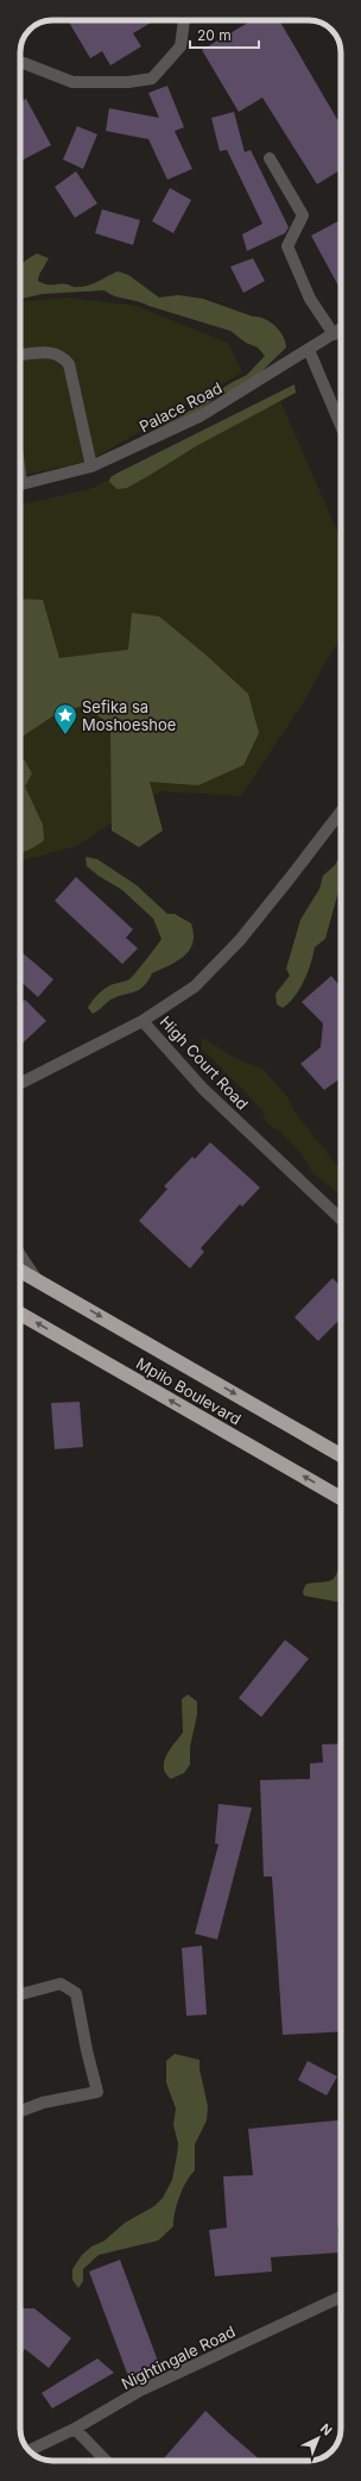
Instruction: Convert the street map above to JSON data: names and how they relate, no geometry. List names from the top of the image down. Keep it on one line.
{"streets":{"highway":["Mpilo Boulevard"],"street":["Palace Road","High Court Road","Nightingale Road"]},"places":{"place":["Sefika sa Moshoeshoe"]},"scale_bar":"20 m","north":"top right"}
